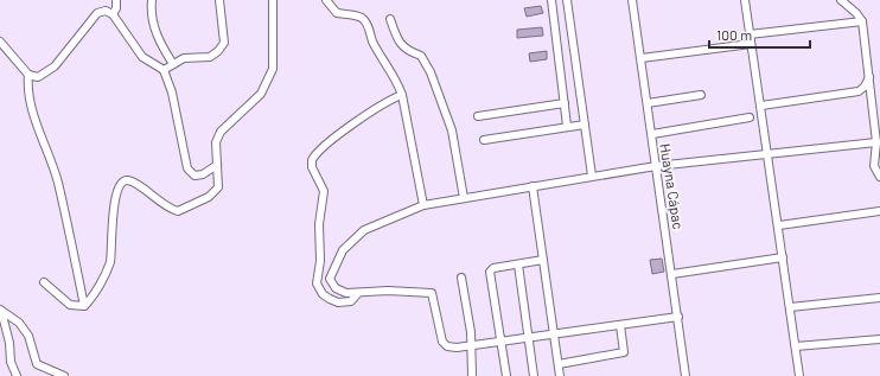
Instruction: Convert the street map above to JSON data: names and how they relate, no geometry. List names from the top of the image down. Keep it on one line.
{"streets":{"street":["Huayna Cápac"]},"scale_bar":"100 m"}
